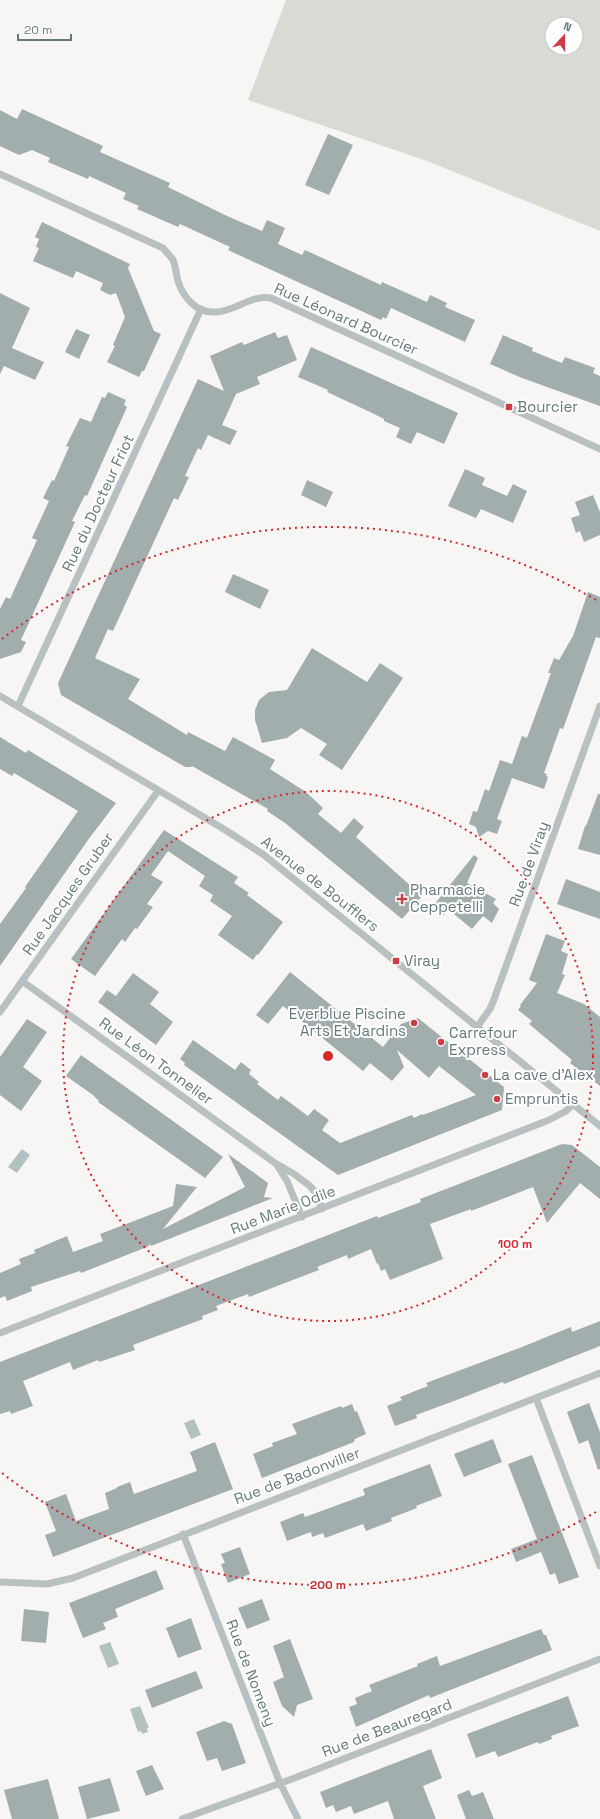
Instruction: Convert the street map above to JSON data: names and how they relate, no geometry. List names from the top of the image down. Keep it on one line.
{"streets":{"street":["Rue Léonard Bourcier","Rue du Docteur Friot","Rue de Viray","Avenue de Boufflers","Rue Jacques Gruber","Rue Léon Tonnelier","Rue Marie Odile","Rue de Badonviller","Rue de Nomeny","Rue de Beauregard"]},"crossings":[["Rue Léonard Bourcier","Rue du Docteur Friot"],["Rue du Docteur Friot","Avenue de Boufflers"],["Rue de Viray","Avenue de Boufflers"],["Avenue de Boufflers","Rue Jacques Gruber"],["Avenue de Boufflers","Rue Marie Odile"],["Rue Jacques Gruber","Rue Léon Tonnelier"],["Rue Léon Tonnelier","Rue Marie Odile"],["Rue de Badonviller","Rue de Nomeny"],["Rue de Nomeny","Rue de Beauregard"]],"places":{"transit":["Bourcier","Viray"],"health":["Pharmacie Ceppetelli"],"other":["Everblue Piscine Arts Et Jardins","Carrefour Express","La cave d’Alex","Empruntis"]},"scale_bar":"20 m","north":"top","rings":["100 m","200 m"]}
